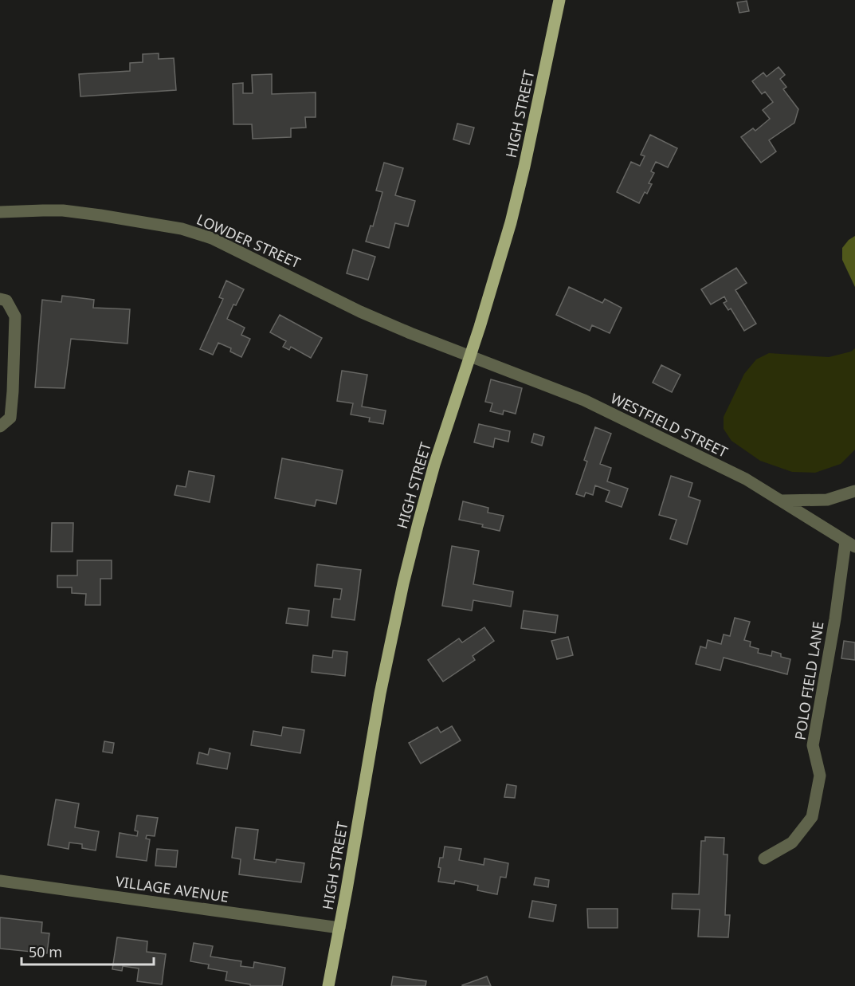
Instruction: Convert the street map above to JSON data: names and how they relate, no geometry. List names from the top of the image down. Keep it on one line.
{"streets":{"main road":["HIGH STREET"],"street":["LOWDER STREET","WESTFIELD STREET","POLO FIELD LANE","VILLAGE AVENUE"]},"crossings":[["HIGH STREET","LOWDER STREET"],["HIGH STREET","WESTFIELD STREET"],["HIGH STREET","VILLAGE AVENUE"],["LOWDER STREET","WESTFIELD STREET"],["WESTFIELD STREET","POLO FIELD LANE"]],"scale_bar":"50 m"}
